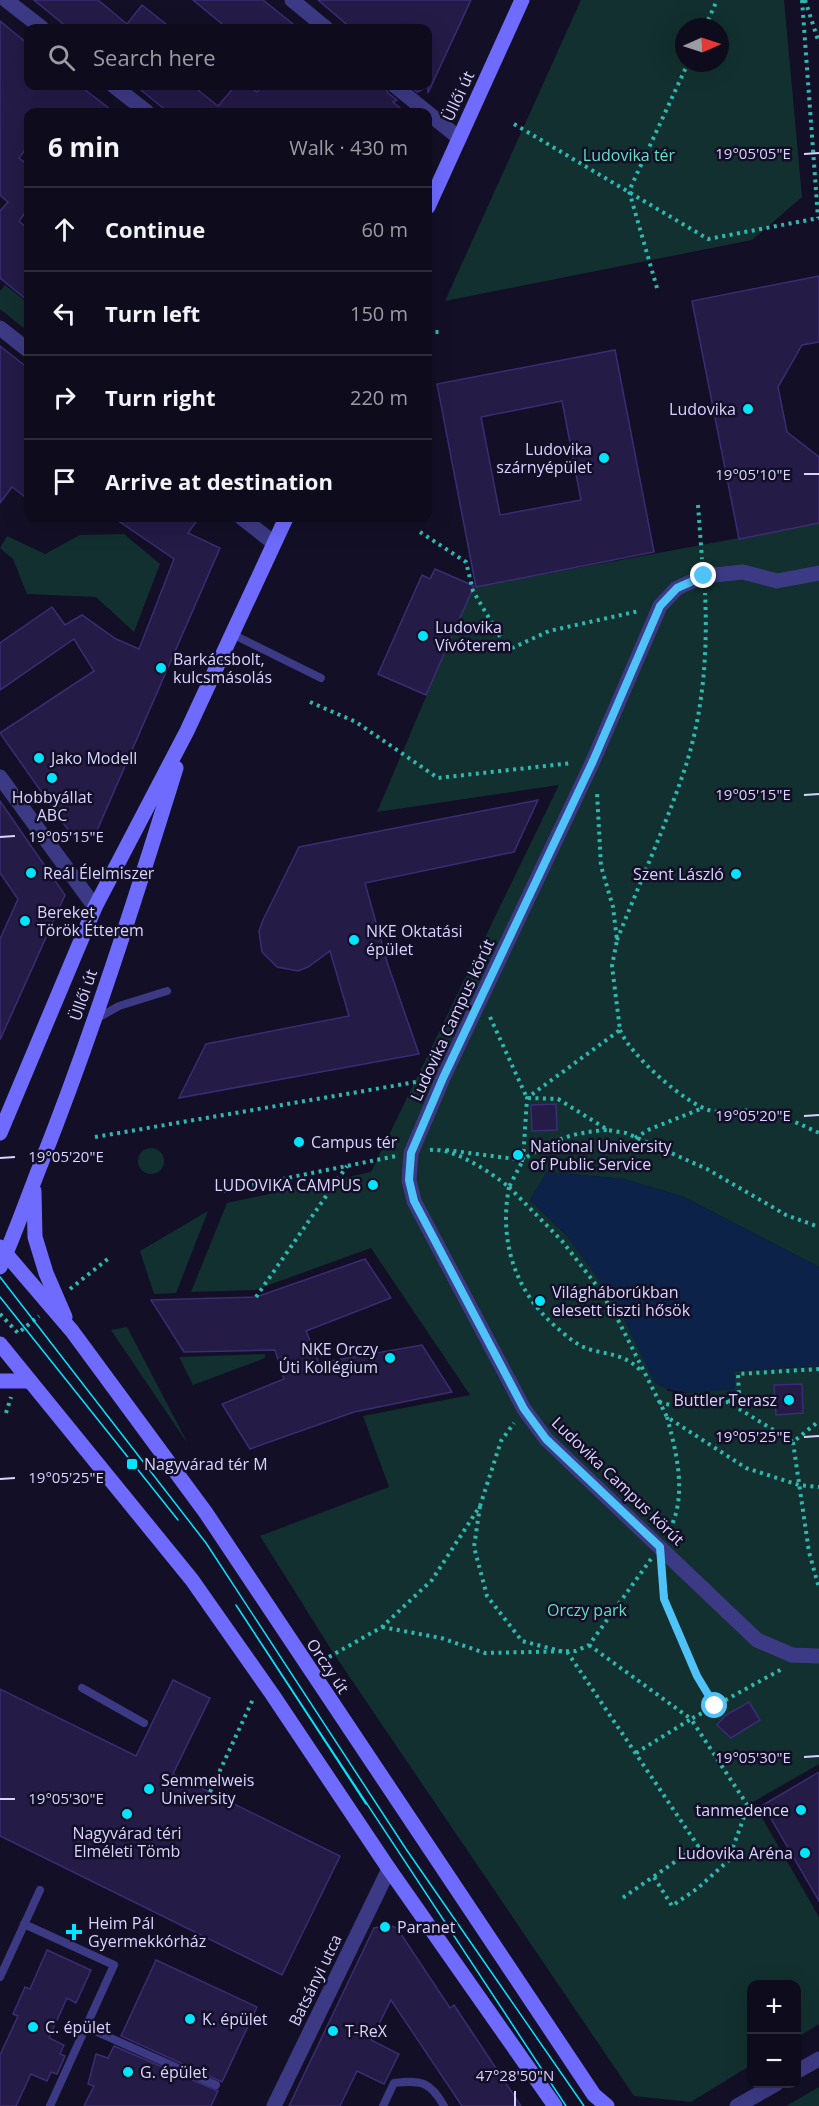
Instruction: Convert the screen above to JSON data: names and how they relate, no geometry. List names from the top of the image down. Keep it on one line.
{"streets":{"street":["Üllői út","Ludovika Campus körút","Orczy út","Batsányi utca"]},"crossings":[["Üllői út","Orczy út"]],"parks":["Ludovika tér","Orczy park"],"places":{"other":["Ludovika","Ludovika szárnyépület","Ludovika Vívóterem","Barkácsbolt, kulcsmásolás","Jako Modell","Hobbyállat ABC","Reál Élelmiszer","Szent László","Bereket Török Étterem","NKE Oktatási épület","Campus tér","National University of Public Service","LUDOVIKA CAMPUS","Világháborúkban elesett tiszti hősök","NKE Orczy Úti Kollégium","Buttler Terasz","Semmelweis University","tanmedence","Nagyvárad téri Elméleti Tömb","Ludovika Aréna","Paranet","K. épület","C. épület","T-ReX","G. épület"],"transit":["Nagyvárad tér M"],"health":["Heim Pál Gyermekkórház"]},"north":"right","page":{"search":"Search here","heading":["6 min","Walk · 430 m"],"list":[["Continue","60 m"],["Turn left","150 m"],["Turn right","220 m"],"Arrive at destination"],"map_buttons":["+","−"]},"coordinates":["19°05'05\"E","19°05'10\"E","19°05'15\"E","19°05'20\"E","19°05'25\"E","19°05'30\"E","47°28'50\"N"]}
